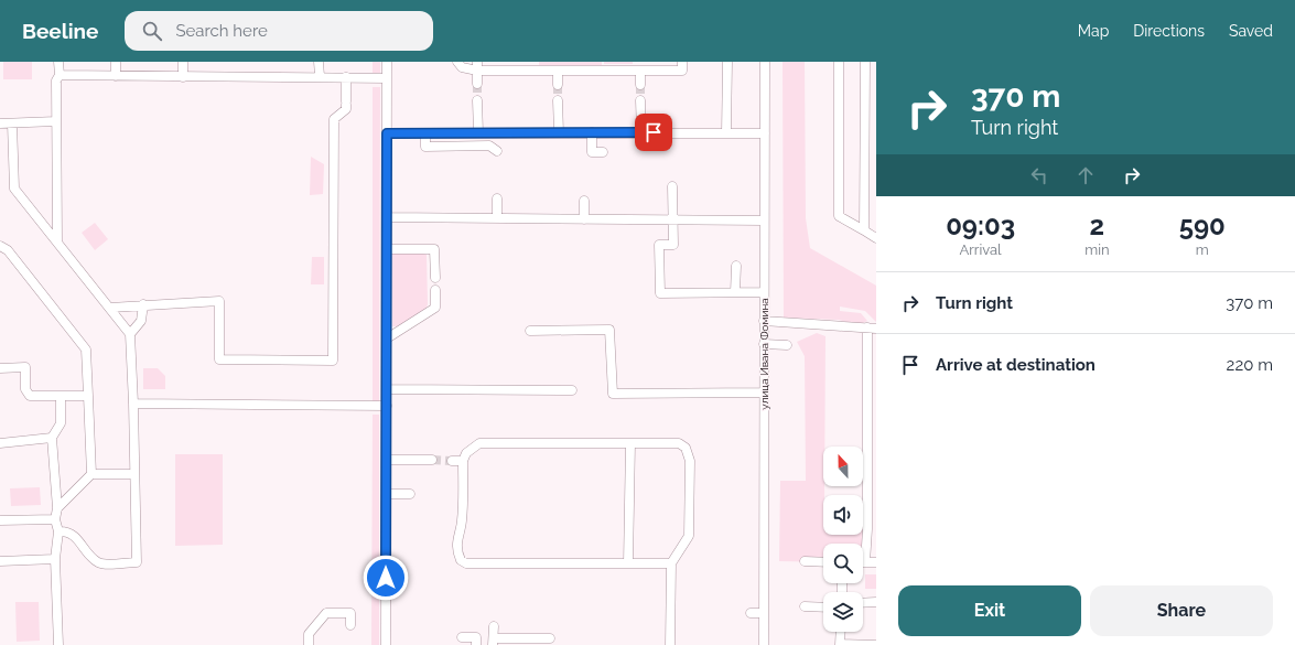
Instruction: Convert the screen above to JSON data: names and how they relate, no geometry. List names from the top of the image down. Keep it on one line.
{"streets":{"street":["улица Ивана Фомина"]},"north":"top","page":{"header":"Beeline","search":"Search here","nav":["Map","Directions","Saved"],"turn":["370 m","Turn right"],"eta":["09:03","Arrival","2","min","590","m"],"list":[{"name":"Turn right","value":"370 m"},{"name":"Arrive at destination","value":"220 m"}],"buttons":["Exit","Share"]}}
